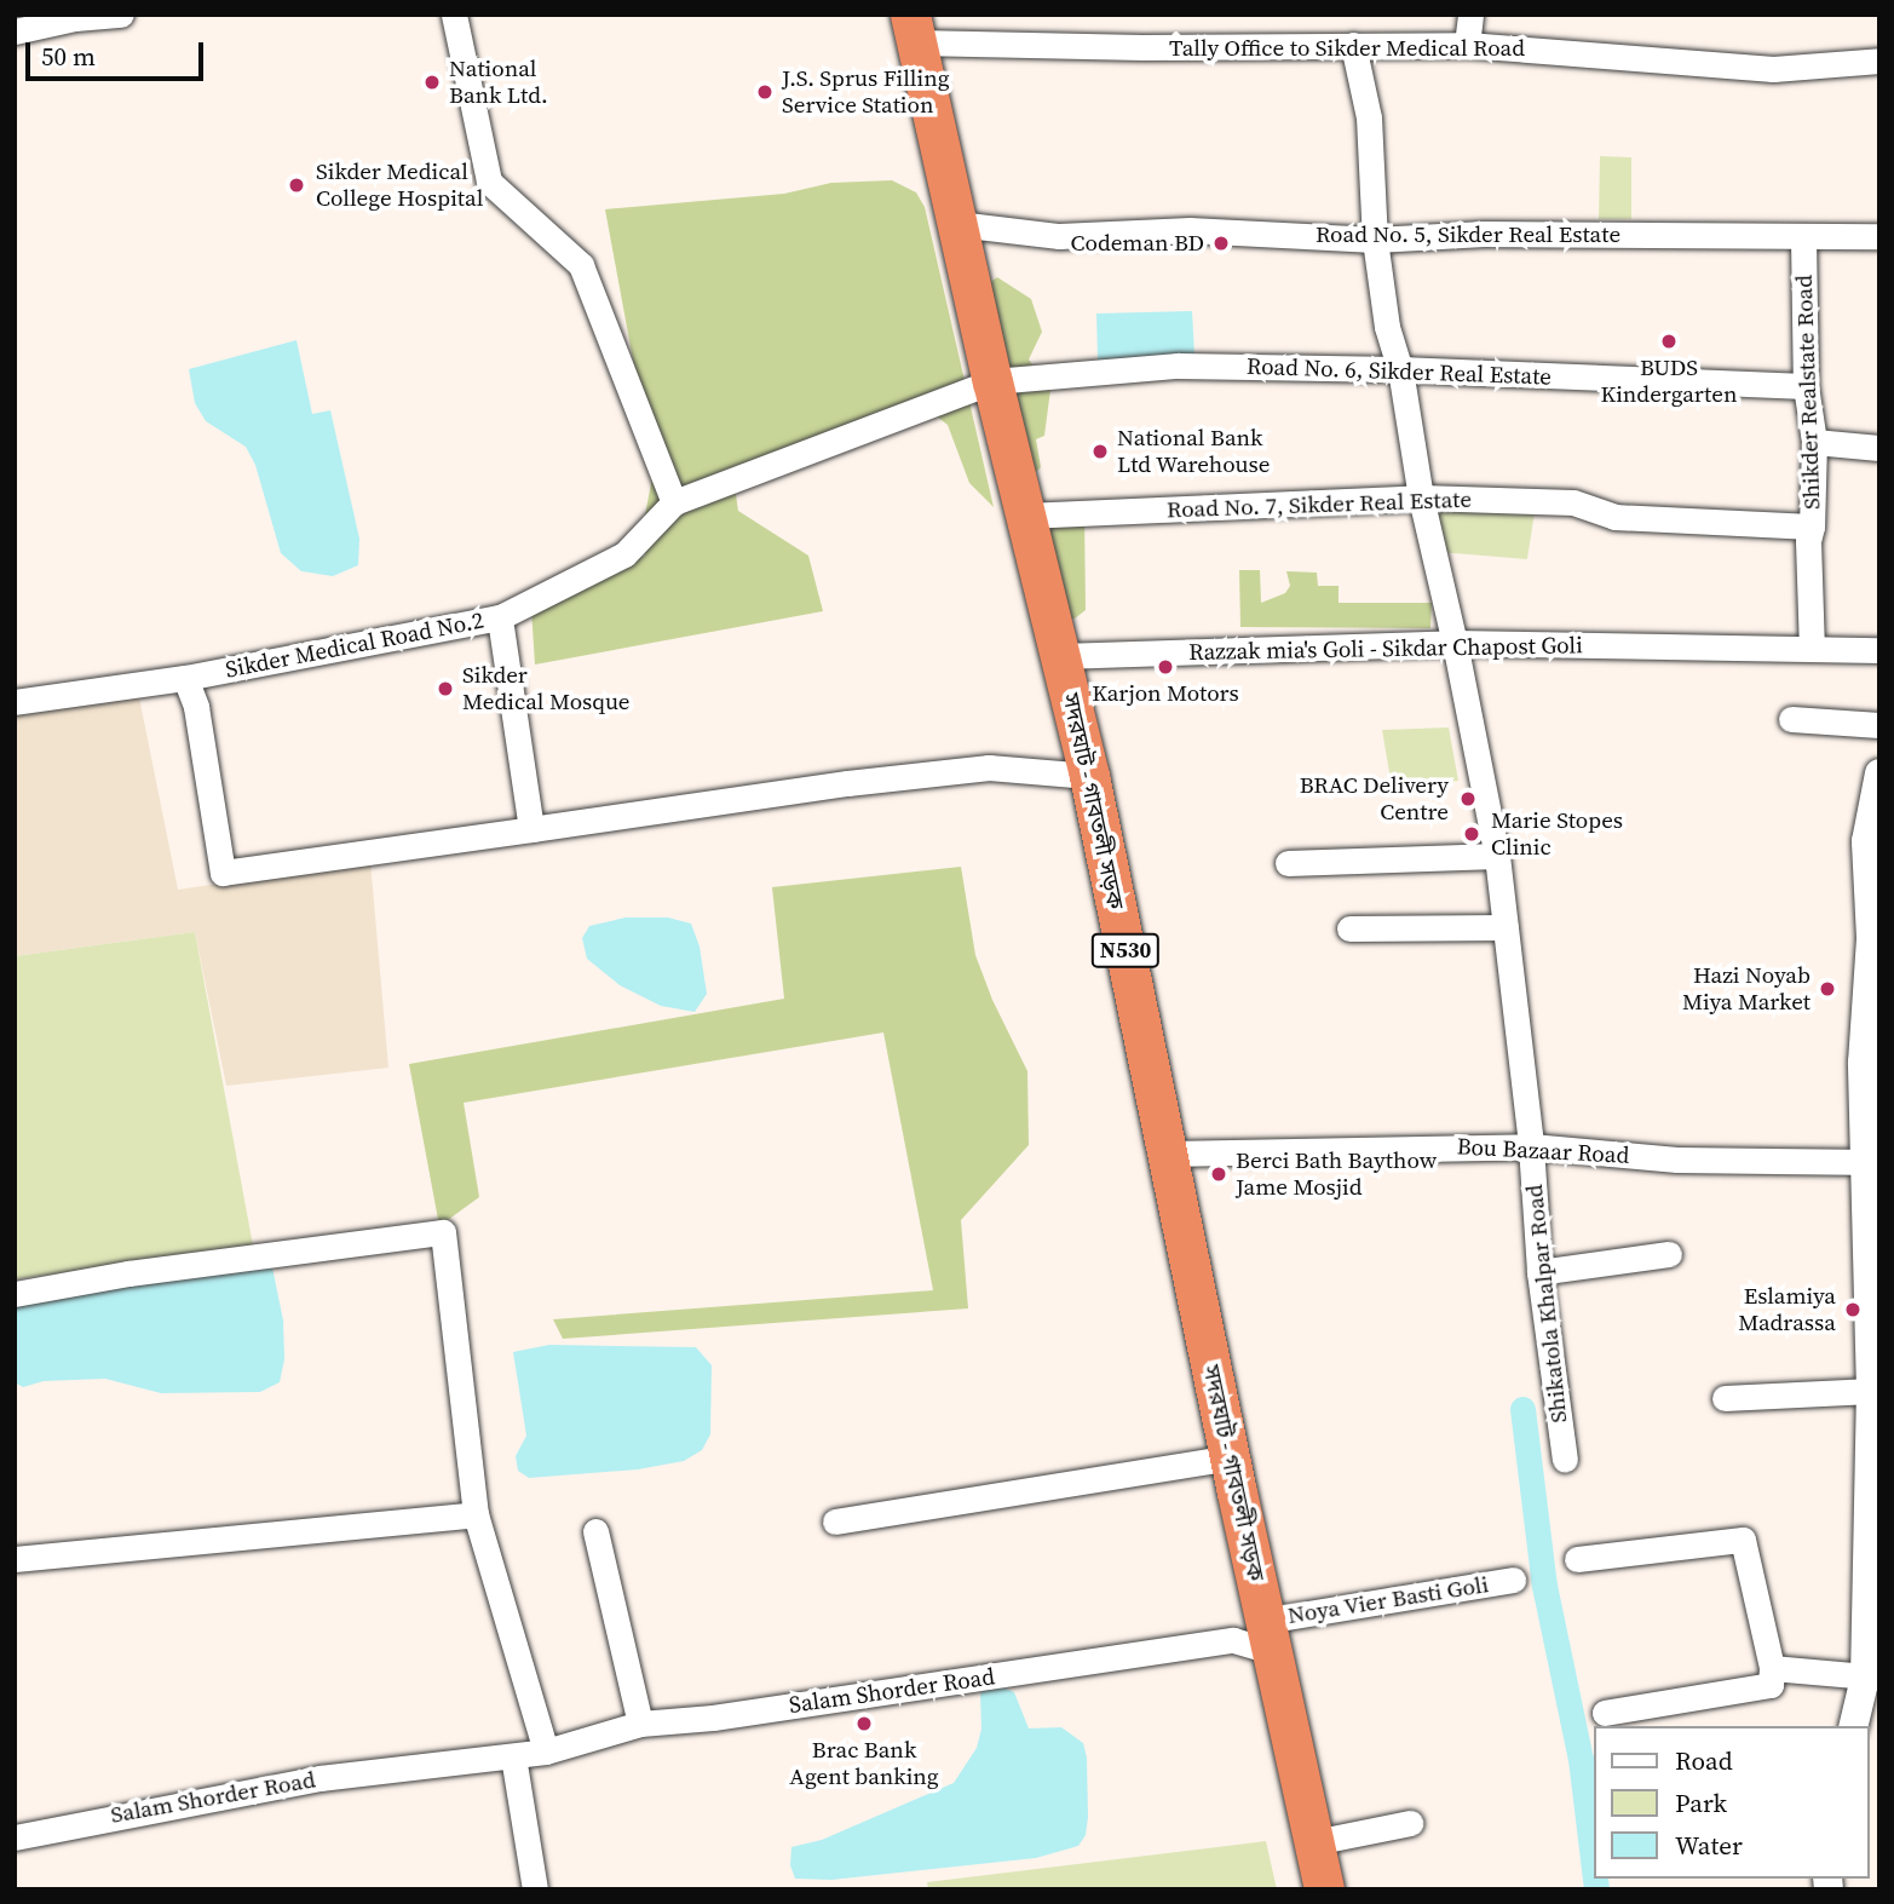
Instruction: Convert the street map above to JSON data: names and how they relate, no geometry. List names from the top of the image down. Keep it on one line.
{"streets":{"highway":["সদরঘাট - গাবতলী সড়ক","N530"],"street":["Tally Office to Sikder Medical Road","Road No. 5, Sikder Real Estate","Road No. 6, Sikder Real Estate","Shikder Realstate Road","Road No. 7, Sikder Real Estate","Sikder Medical Road No.2","Razzak mia's Goli - Sikdar Chapost Goli","Bou Bazaar Road","Shikatola Khalpar Road","Noya Vier Basti Goli","Salam Shorder Road"]},"crossings":[["Tally Office to Sikder Medical Road","সদরঘাট - গাবতলী সড়ক"],["Tally Office to Sikder Medical Road","Shikatola Khalpar Road"],["Road No. 5, Sikder Real Estate","Shikder Realstate Road"],["Road No. 5, Sikder Real Estate","সদরঘাট - গাবতলী সড়ক"],["Road No. 5, Sikder Real Estate","Shikatola Khalpar Road"],["Road No. 6, Sikder Real Estate","Shikder Realstate Road"],["Road No. 6, Sikder Real Estate","Sikder Medical Road No.2"],["Road No. 6, Sikder Real Estate","সদরঘাট - গাবতলী সড়ক"],["Road No. 6, Sikder Real Estate","Shikatola Khalpar Road"],["Shikder Realstate Road","Road No. 7, Sikder Real Estate"],["Shikder Realstate Road","Razzak mia's Goli - Sikdar Chapost Goli"],["Road No. 7, Sikder Real Estate","সদরঘাট - গাবতলী সড়ক"],["Road No. 7, Sikder Real Estate","Shikatola Khalpar Road"],["Sikder Medical Road No.2","সদরঘাট - গাবতলী সড়ক"],["Razzak mia's Goli - Sikdar Chapost Goli","সদরঘাট - গাবতলী সড়ক"],["Razzak mia's Goli - Sikdar Chapost Goli","Shikatola Khalpar Road"],["সদরঘাট - গাবতলী সড়ক","Bou Bazaar Road"],["সদরঘাট - গাবতলী সড়ক","Noya Vier Basti Goli"],["সদরঘাট - গাবতলী সড়ক","Salam Shorder Road"],["Bou Bazaar Road","Shikatola Khalpar Road"],["Noya Vier Basti Goli","Salam Shorder Road"]],"places":["National Bank Ltd.","J.S. Sprus Filling Service Station","Sikder Medical College Hospital","Codeman BD","BUDS Kindergarten","National Bank Ltd Warehouse","Karjon Motors","Sikder Medical Mosque","BRAC Delivery Centre","Marie Stopes Clinic","Hazi Noyab Miya Market","Berci Bath Baythow Jame Mosjid","Eslamiya Madrassa","Brac Bank Agent banking"],"legend":["Road","Park","Water"],"scale_bar":"50 m"}
